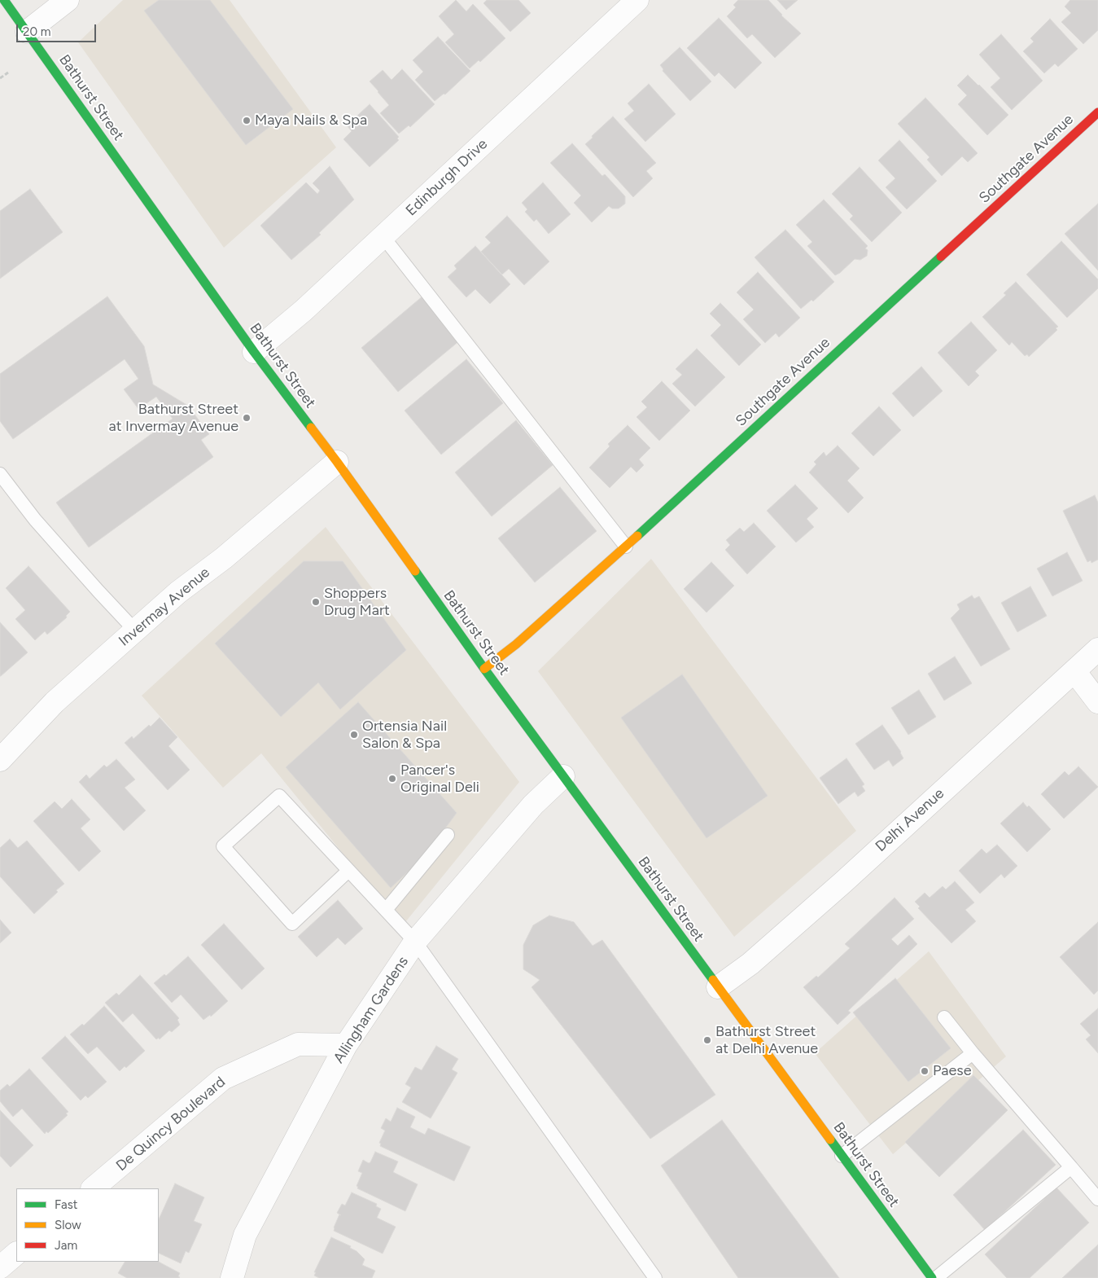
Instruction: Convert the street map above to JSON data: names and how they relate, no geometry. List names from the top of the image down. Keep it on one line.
{"streets":{"main road":["Bathurst Street","Southgate Avenue"],"street":["Edinburgh Drive","Invermay Avenue","Delhi Avenue","Allingham Gardens","De Quincy Boulevard"]},"crossings":[["Bathurst Street","Southgate Avenue"],["Bathurst Street","Edinburgh Drive"],["Bathurst Street","Invermay Avenue"],["Bathurst Street","Delhi Avenue"],["Bathurst Street","Allingham Gardens"],["Allingham Gardens","De Quincy Boulevard"]],"places":["Maya Nails & Spa","Bathurst Street at Invermay Avenue","Shoppers Drug Mart","Ortensia Nail Salon & Spa","Pancer's Original Deli","Bathurst Street at Delhi Avenue","Paese"],"legend":["Fast","Slow","Jam"],"scale_bar":"20 m"}
